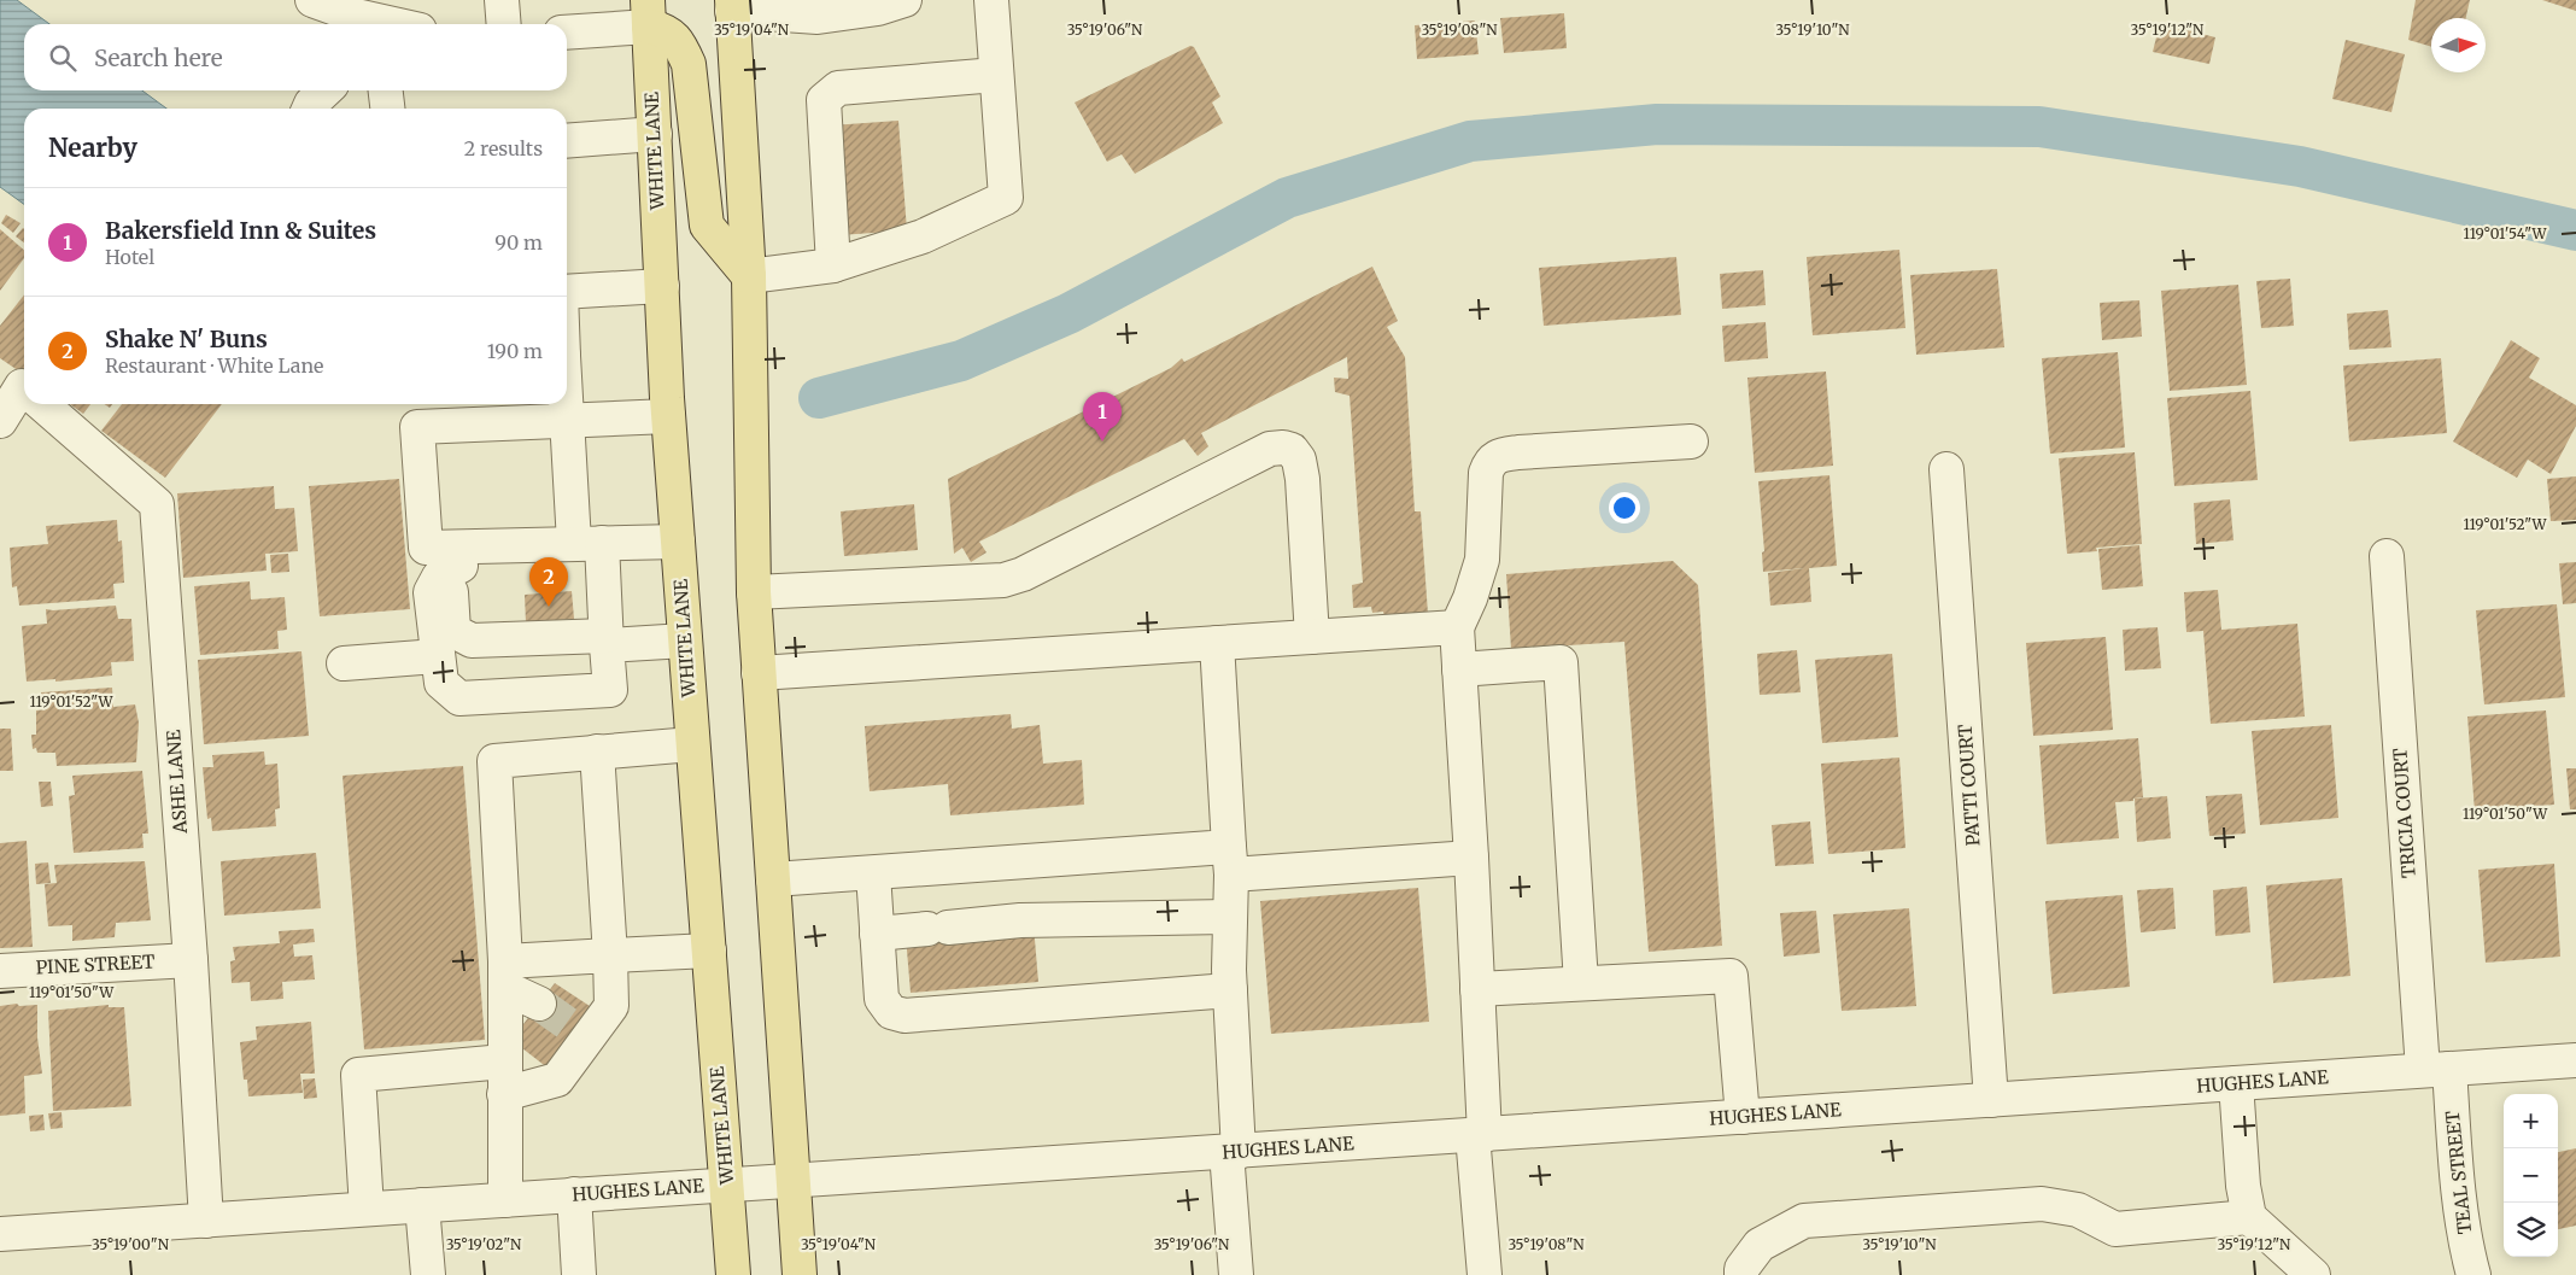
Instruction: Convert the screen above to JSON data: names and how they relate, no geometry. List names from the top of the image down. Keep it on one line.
{"streets":{"main road":["WHITE LANE"],"street":["ASHE LANE","PATTI COURT","TRICIA COURT","PINE STREET","HUGHES LANE","TEAL STREET"]},"crossings":[["WHITE LANE","HUGHES LANE"],["ASHE LANE","PINE STREET"],["ASHE LANE","HUGHES LANE"],["PATTI COURT","HUGHES LANE"],["TRICIA COURT","HUGHES LANE"],["TRICIA COURT","TEAL STREET"],["HUGHES LANE","TEAL STREET"]],"north":"right","page":{"search":"Search here","heading":["Nearby","2 results"],"list":[{"mark":"1","name":"Bakersfield Inn & Suites","note":"Hotel","value":"90 m"},{"mark":"2","name":"Shake N' Buns","note":"Restaurant · White Lane","value":"190 m"}],"pins":["1","2"],"map_buttons":["+","−"]},"coordinates":["35°19'04\"N","35°19'06\"N","35°19'08\"N","35°19'10\"N","35°19'12\"N","119°01'54\"W","119°01'52\"W","119°01'50\"W","35°19'00\"N","35°19'02\"N"]}
